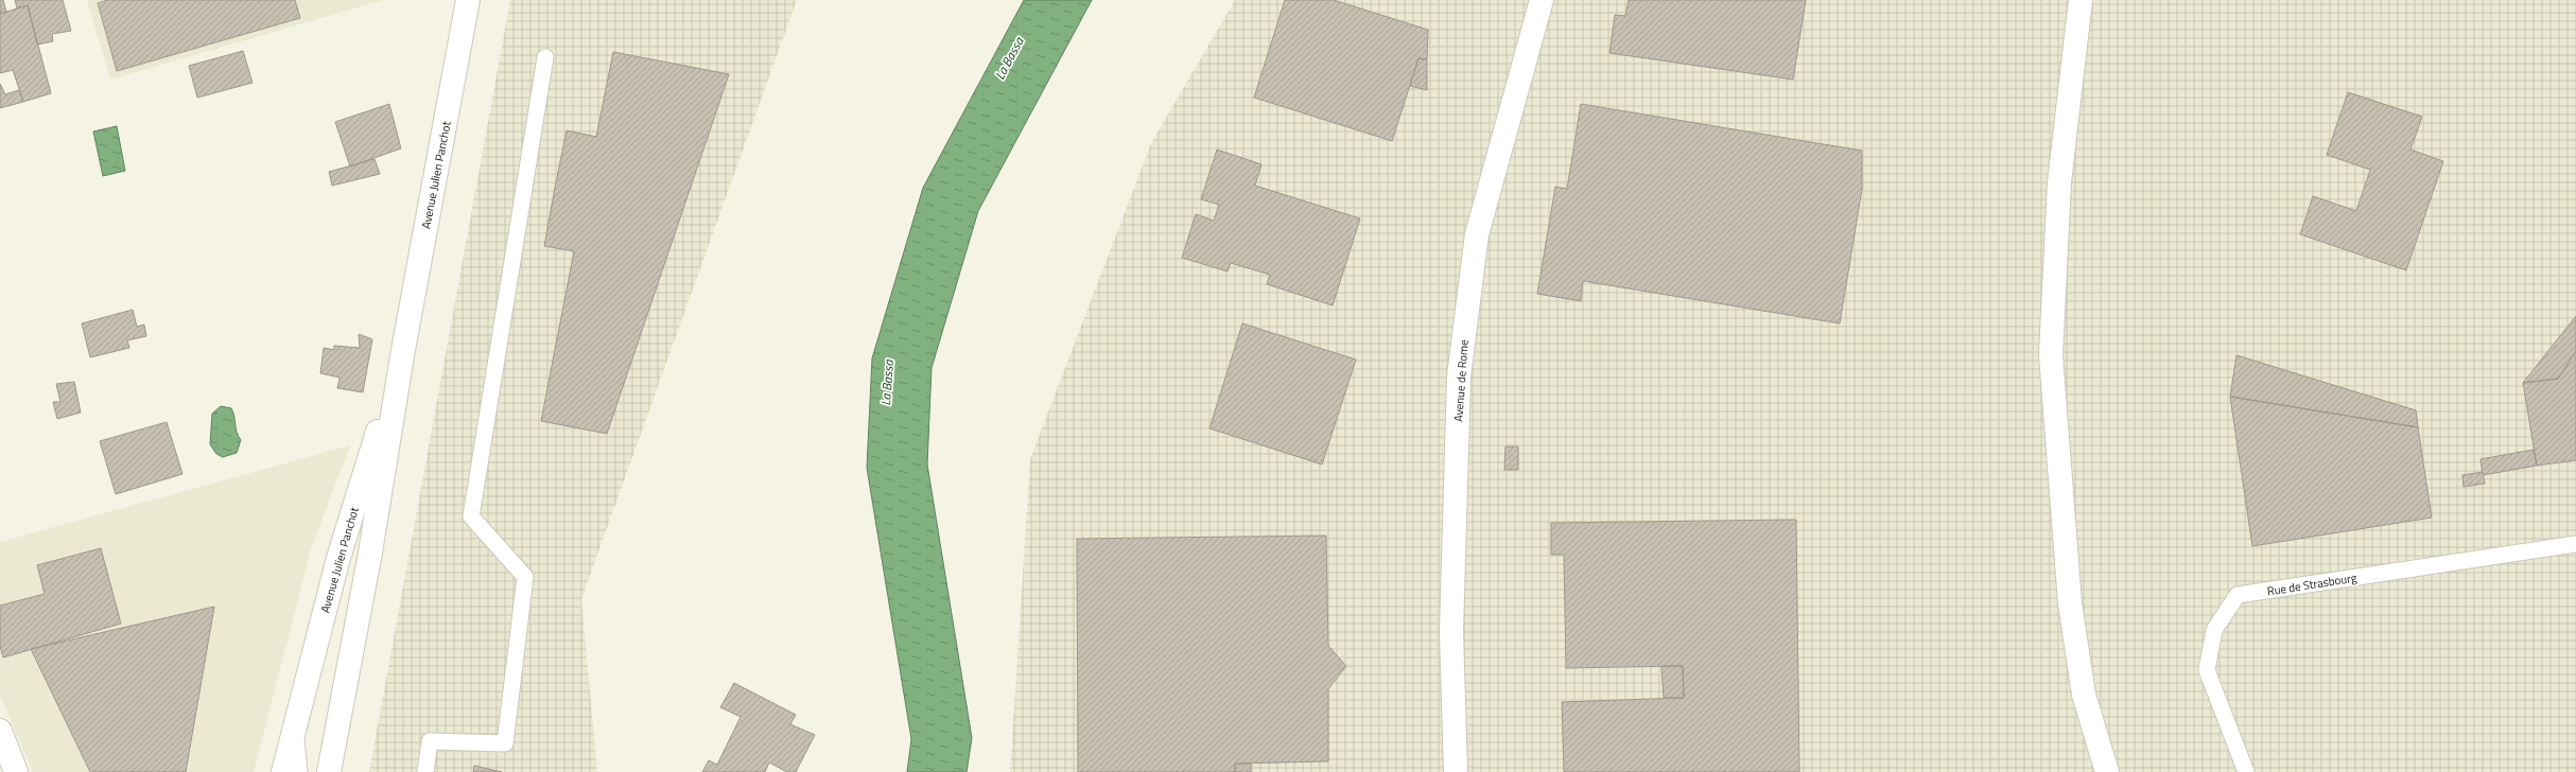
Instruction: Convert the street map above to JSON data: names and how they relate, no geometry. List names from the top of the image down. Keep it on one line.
{"streets":{"main road":["Avenue Julien Panchot","Avenue de Rome"],"lane":["Rue de Strasbourg"]},"water":["La Bassa"]}
